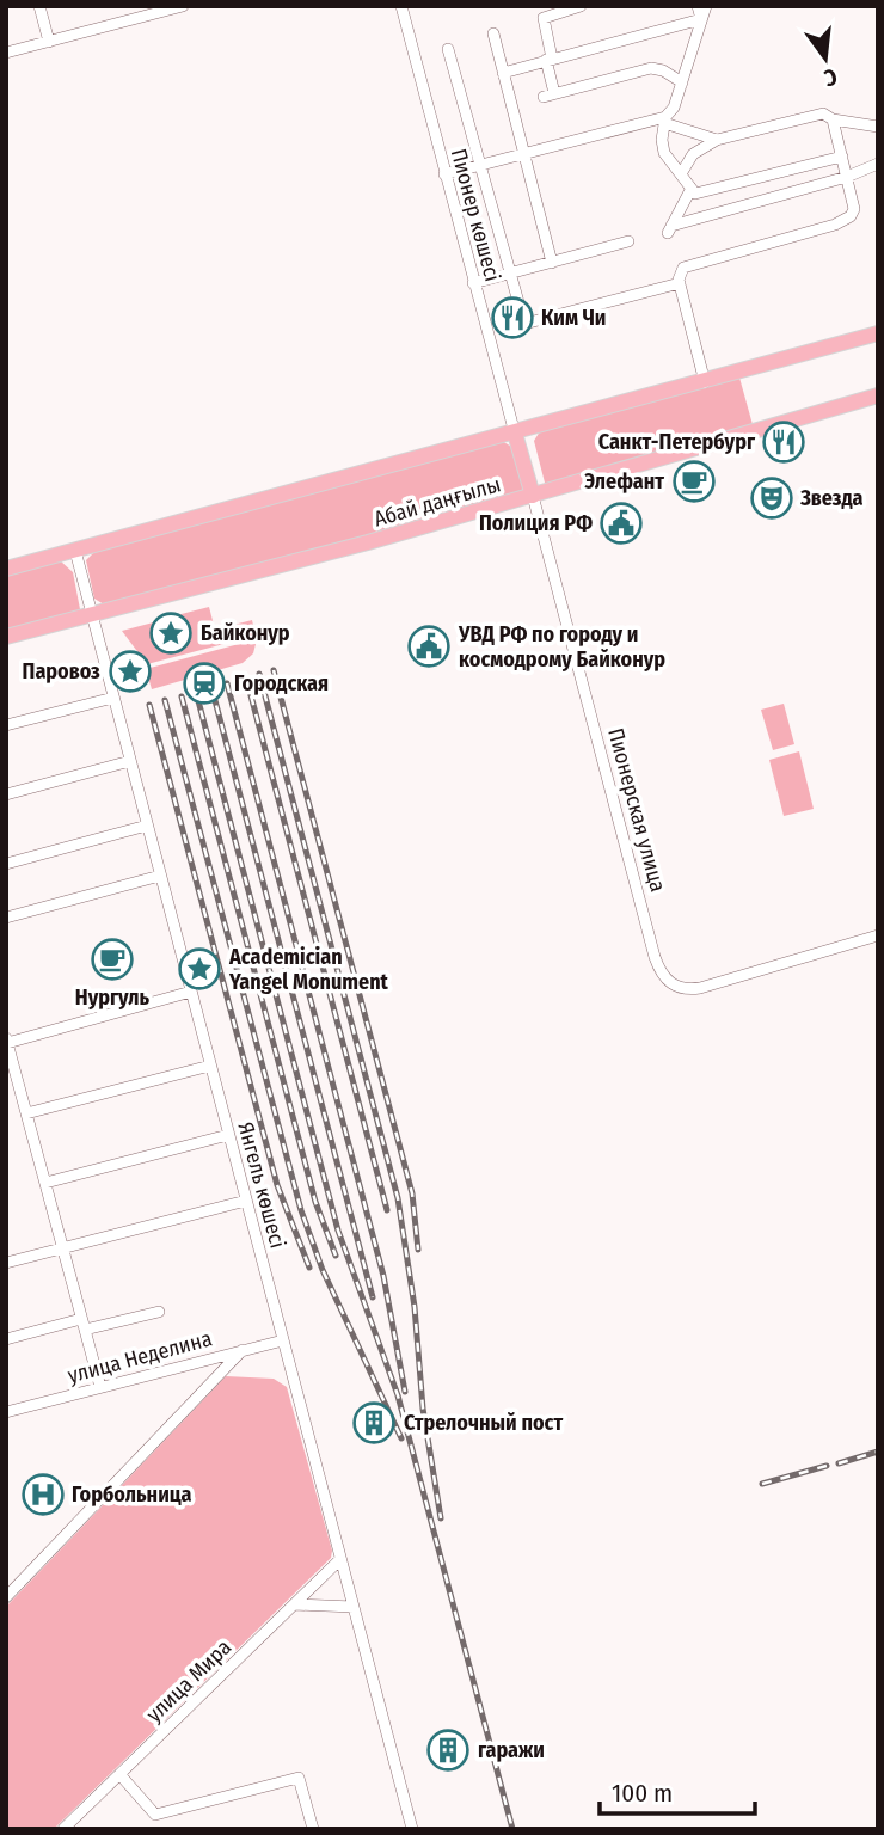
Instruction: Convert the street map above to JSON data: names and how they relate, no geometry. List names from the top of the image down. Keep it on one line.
{"streets":{"main road":["Абай даңғылы","Пионерская улица"],"street":["Пионер көшесі","Янгель көшесі","улица Неделина","улица Мира"]},"crossings":[["Пионер көшесі","Пионерская улица"],["Абай даңғылы","Пионерская улица"],["Абай даңғылы","Янгель көшесі"],["Янгель көшесі","улица Неделина"],["Янгель көшесі","улица Мира"]],"places":{"restaurant":["Ким Чи","Санкт-Петербург"],"cafe":["Элефант","Нургуль"],"theatre":["Звезда"],"public building":["Полиция РФ","УВД РФ по городу и космодрому Байконур"],"place":["Байконур","Паровоз","Academician Yangel Monument"],"station":["Городская"],"building":["Стрелочный пост","гаражи"],"hospital":["Горбольница"]},"scale_bar":"100 m","north":"bottom"}
